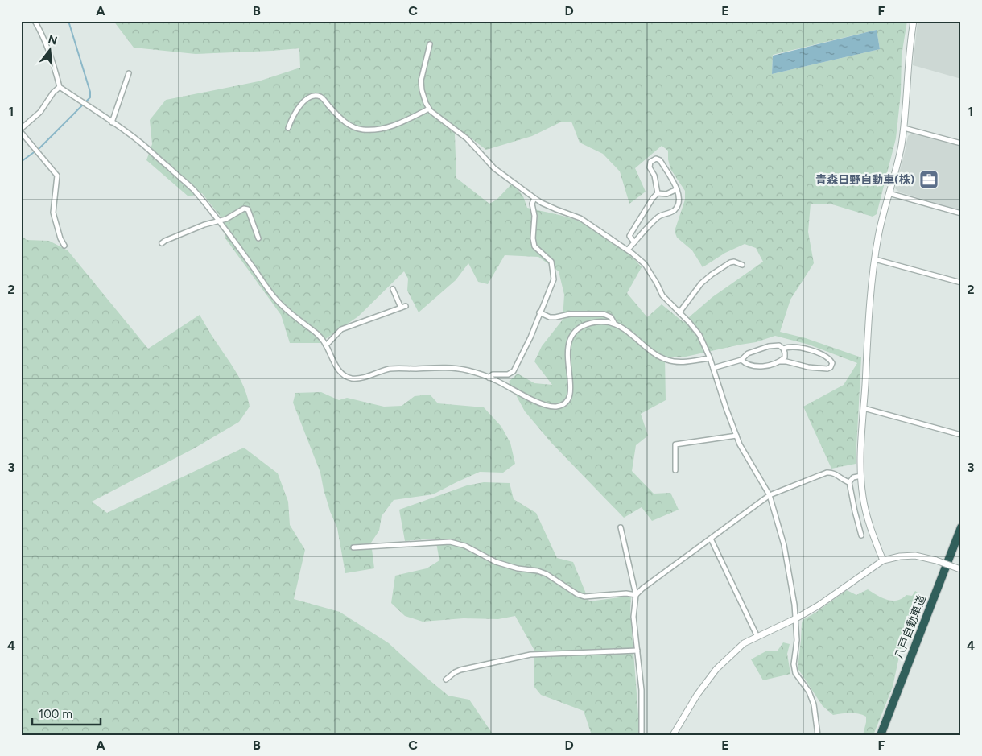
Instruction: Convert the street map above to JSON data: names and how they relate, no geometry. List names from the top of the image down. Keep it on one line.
{"streets":{"highway":["八戸自動車道"]},"places":{"office":["青森日野自動車(株)"]},"scale_bar":"100 m","north":"top","grid":{"columns":["A","B","C","D","E","F"],"rows":["1","2","3","4"]}}
